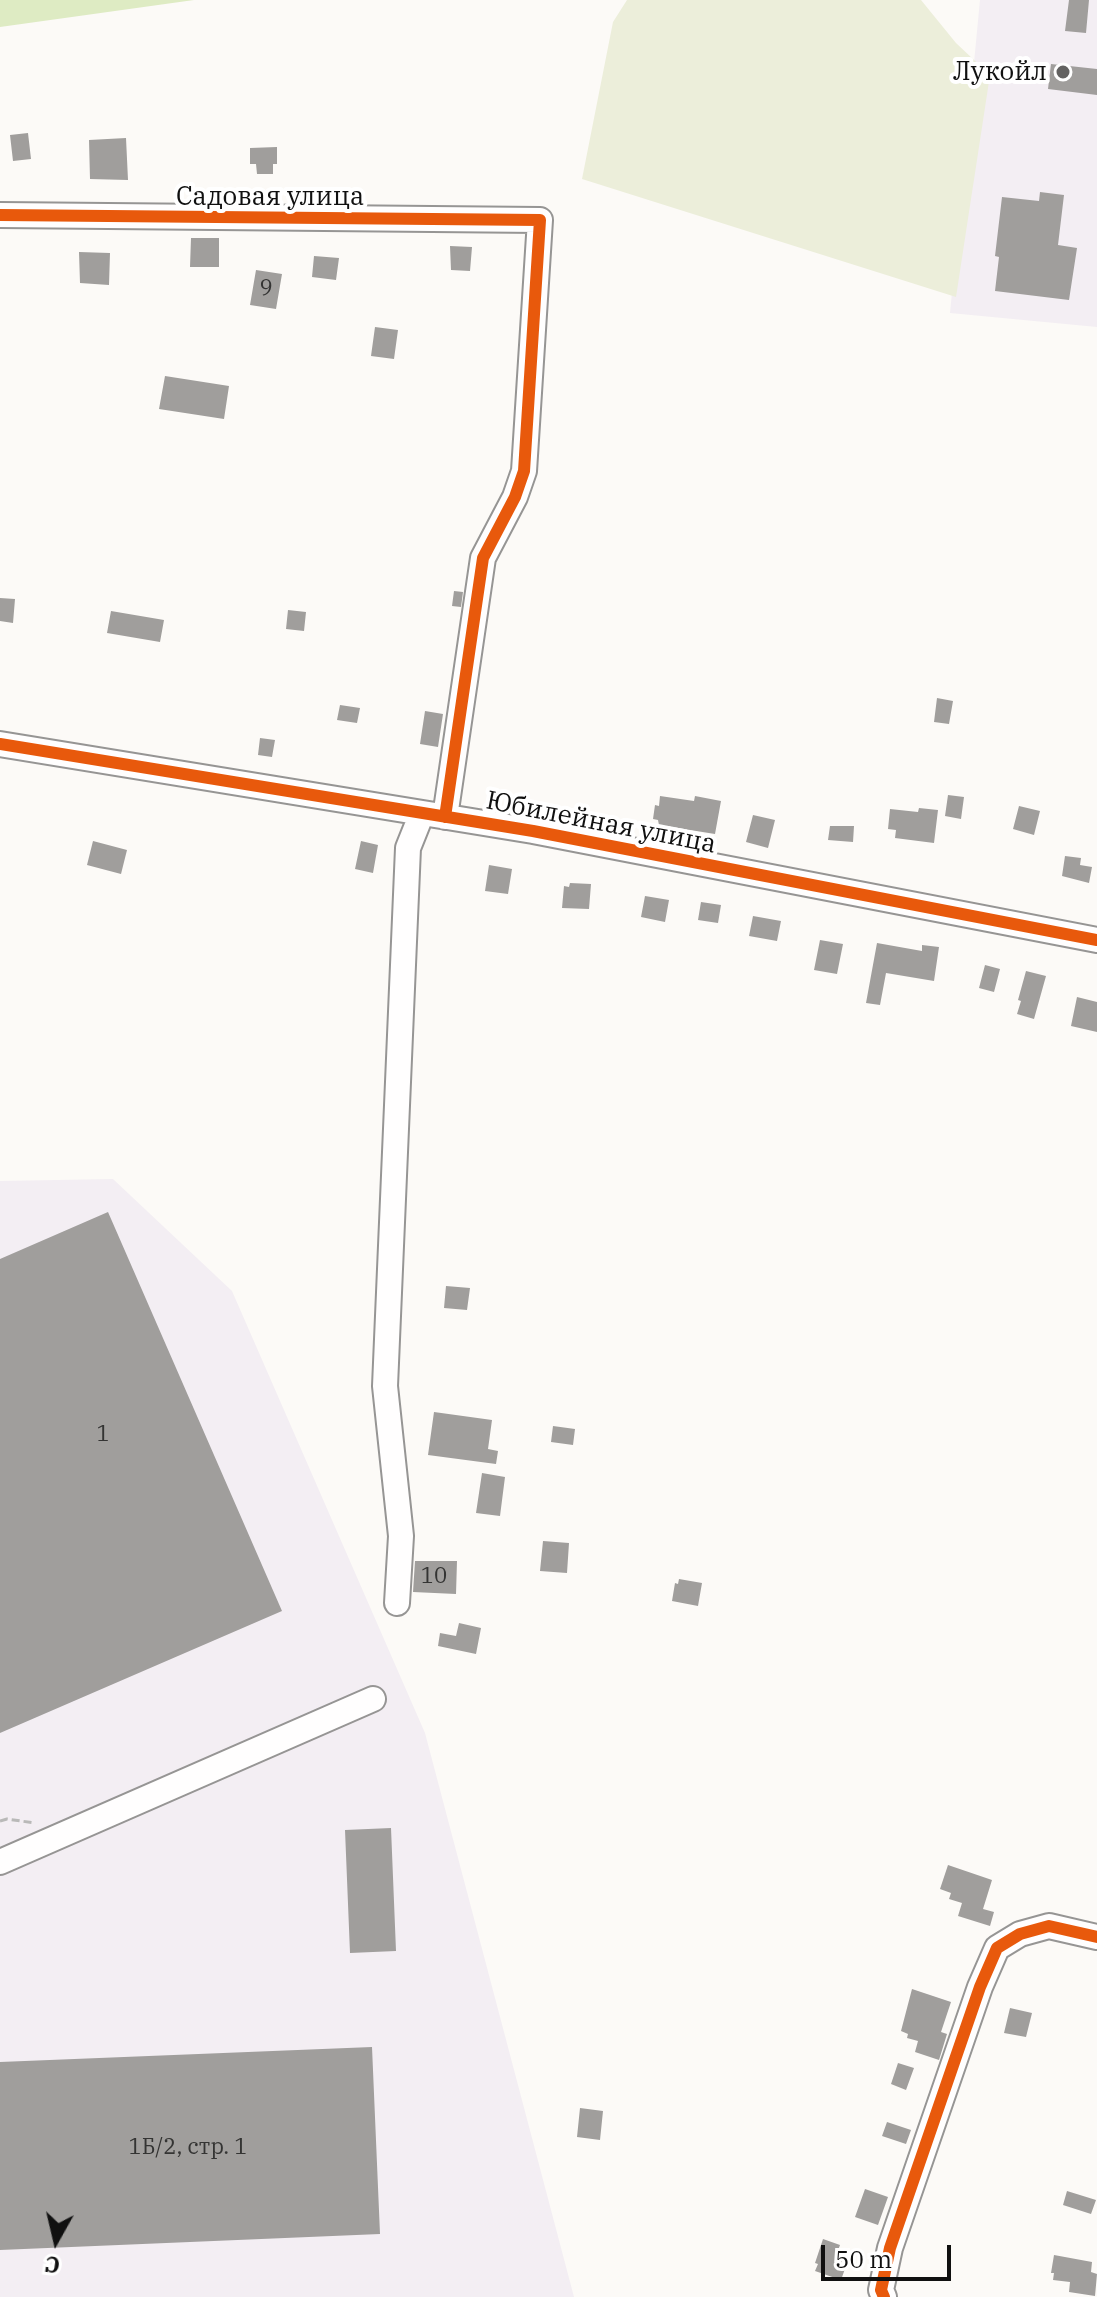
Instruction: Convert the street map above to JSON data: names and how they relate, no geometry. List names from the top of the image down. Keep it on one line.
{"streets":{"street":["Садовая улица","Юбилейная улица"]},"crossings":[["Садовая улица","Юбилейная улица"]],"places":["Лукойл"],"house_numbers":["9","1","10","1Б/2, стр. 1"],"scale_bar":"50 m","north":"bottom"}
